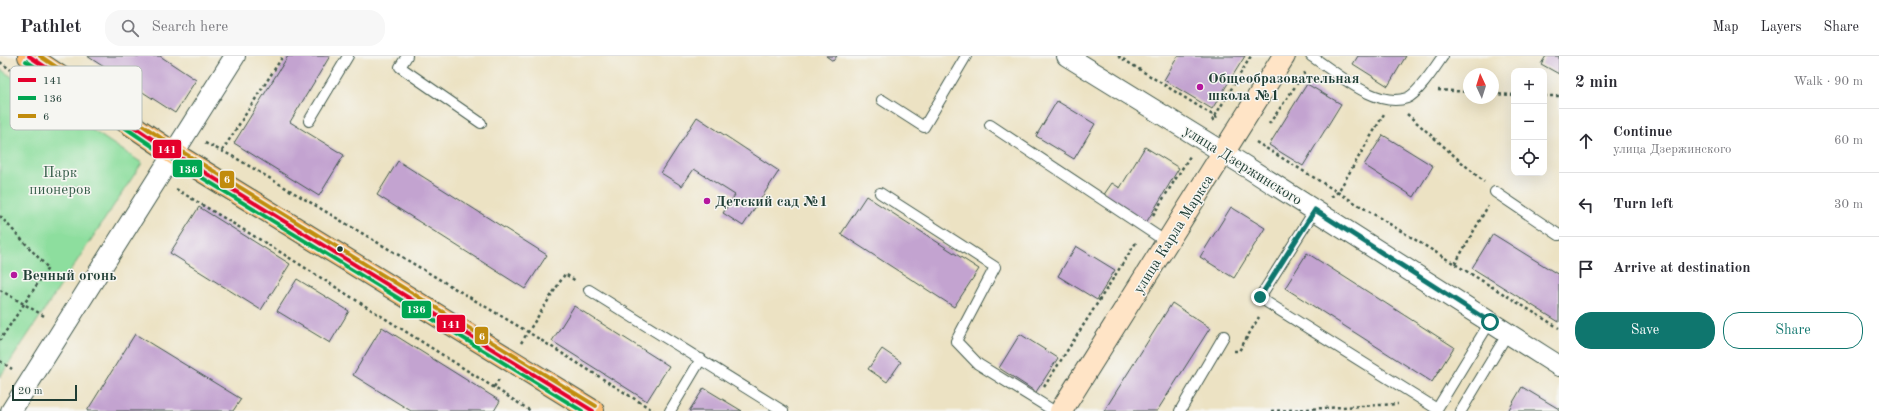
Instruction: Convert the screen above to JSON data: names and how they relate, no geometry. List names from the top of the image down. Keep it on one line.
{"streets":{"main road":["улица Карла Маркса"],"street":["улица Дзержинского"]},"crossings":[["улица Дзержинского","улица Карла Маркса"]],"parks":["Парк пионеров"],"places":["Общеобразовательная школа №1","Детский сад №1","Вечный огонь"],"lines":["transit line 141","transit line 6","transit line 136"],"legend":["141","136","6"],"scale_bar":"20 m","north":"top","page":{"header":"Pathlet","search":"Search here","nav":["Map","Layers","Share"],"heading":["2 min","Walk · 90 m"],"map_buttons":["+","−"],"list":[["Continue","улица Дзержинского","60 m"],["Turn left","30 m"],"Arrive at destination"],"buttons":["Save","Share"],"scale":"20 m"}}
